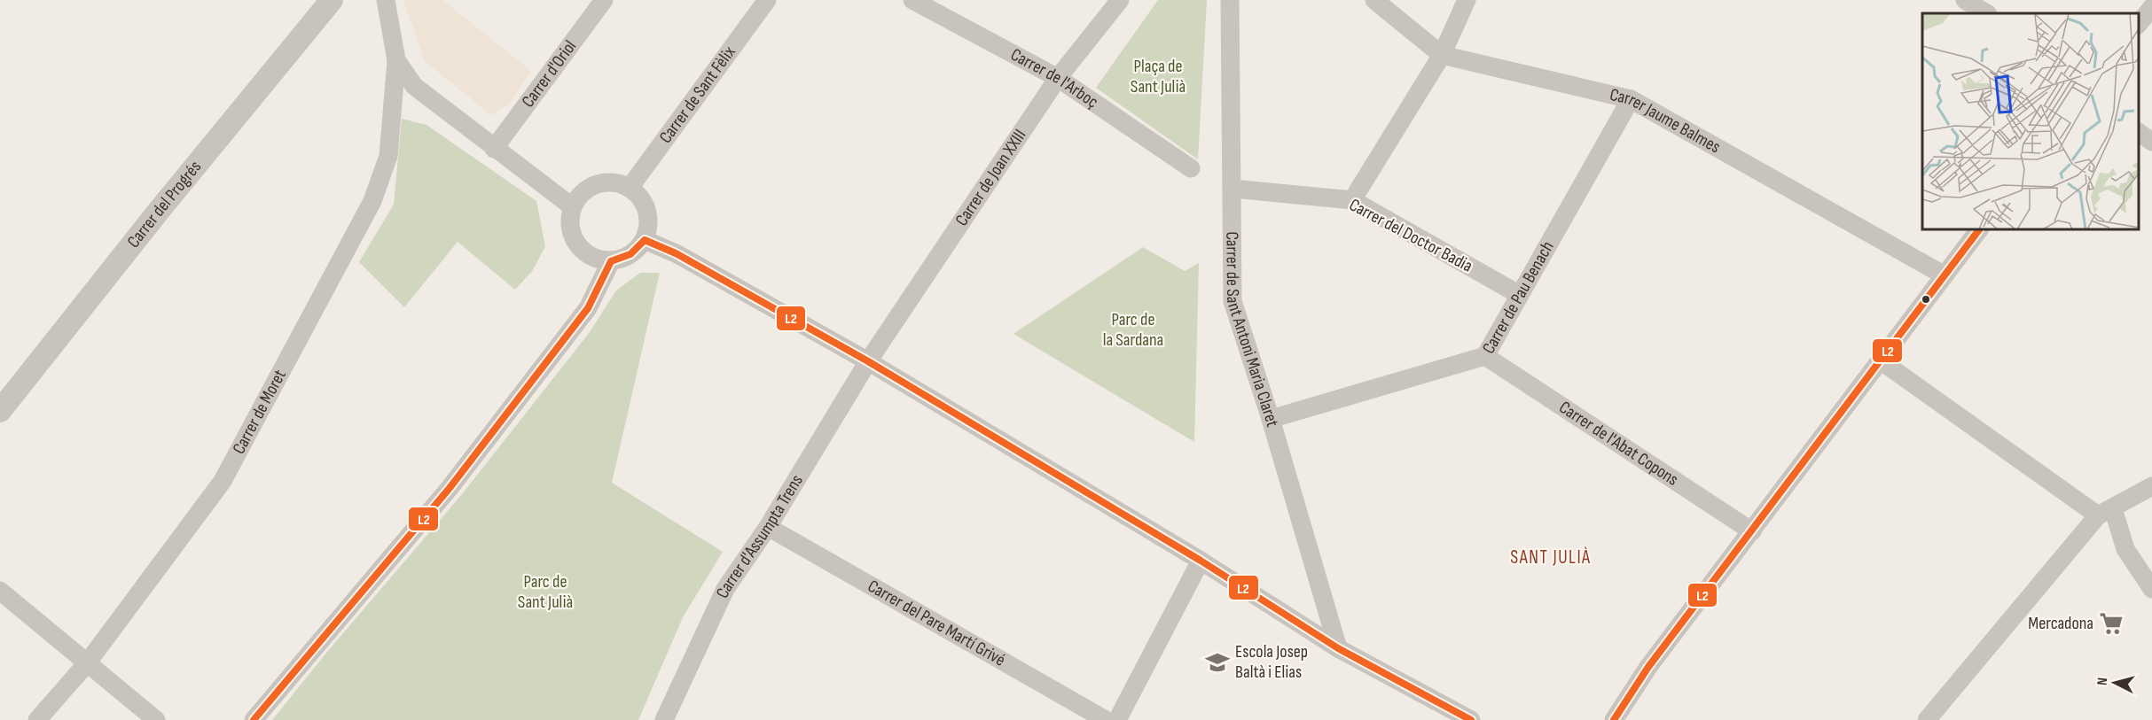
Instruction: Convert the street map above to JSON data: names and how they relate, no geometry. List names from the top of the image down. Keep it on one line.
{"streets":{"street":["Carrer d'Oriol","Carrer de l'Arboç","Carrer de Sant Fèlix","Carrer Jaume Balmes","Carrer de Joan XXIII","Carrer del Progrés","Carrer del Doctor Badia","Carrer de Pau Benach","Carrer de Sant Antoni Maria Claret","Carrer de Moret","Carrer de l'Abat Copons","Carrer d'Assumpta Trens","Carrer del Pare Martí Grivé"]},"crossings":[["Carrer de l'Arboç","Carrer de Joan XXIII"],["Carrer Jaume Balmes","Carrer de Pau Benach"],["Carrer de Joan XXIII","Carrer d'Assumpta Trens"],["Carrer del Doctor Badia","Carrer de Pau Benach"],["Carrer del Doctor Badia","Carrer de Sant Antoni Maria Claret"],["Carrer de Pau Benach","Carrer de Sant Antoni Maria Claret"],["Carrer de Pau Benach","Carrer de l'Abat Copons"],["Carrer d'Assumpta Trens","Carrer del Pare Martí Grivé"]],"districts":["SANT JULIÀ"],"parks":["Plaça de Sant Julià","Parc de la Sardana","Parc de Sant Julià"],"places":{"supermarket":["Mercadona"],"school or university":["Escola Josep Baltà i Elias"]},"lines":["transit line L2"],"north":"left"}
